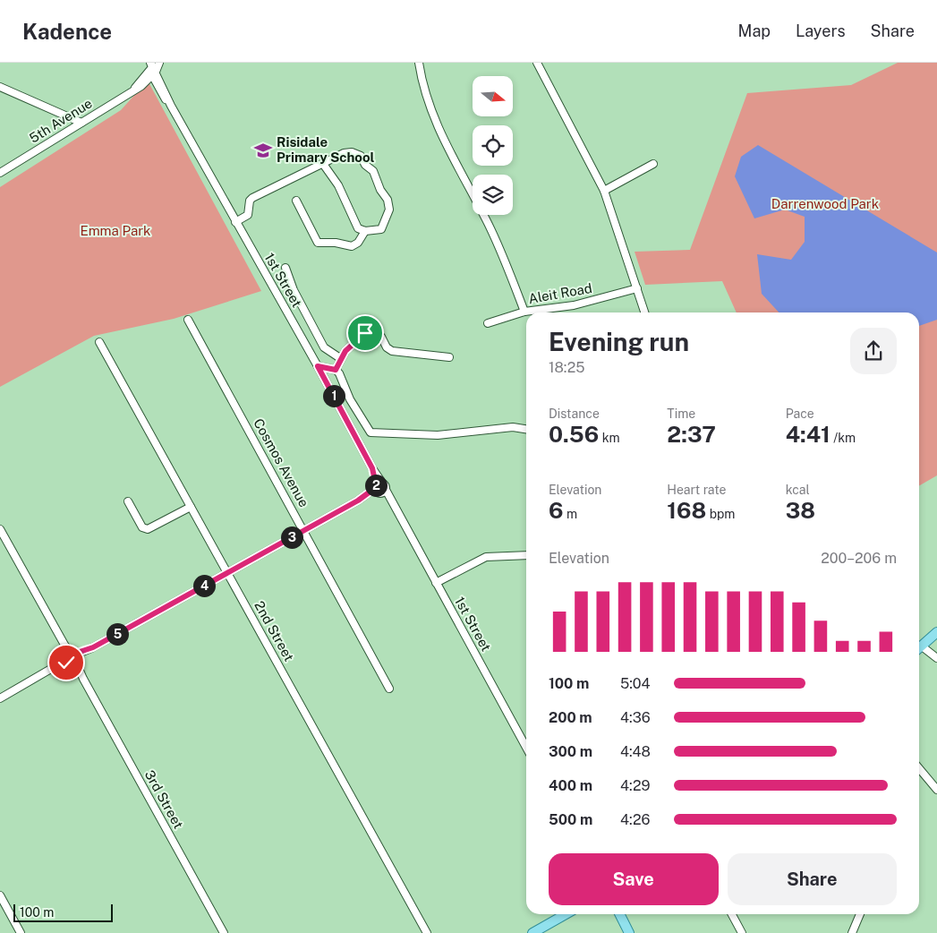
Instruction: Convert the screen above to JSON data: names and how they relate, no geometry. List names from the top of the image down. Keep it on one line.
{"streets":{"street":["5th Avenue","1st Street","Aleit Road","Cosmos Avenue","2nd Street","3rd Street"]},"crossings":[["5th Avenue","1st Street"]],"parks":["Darrenwood Park","Emma Park"],"places":{"school or university":["Risidale Primary School"]},"scale_bar":"100 m","north":"right","page":{"header":"Kadence","nav":["Map","Layers","Share"],"heading":["Evening run","18:25"],"pins":["1","2","3","4","5"],"stats":[["Distance","0.56 km"],["Time","2:37"],["Pace","4:41 /km"],["Elevation","6 m"],["Heart rate","168 bpm"],["kcal","38"]],"chart":["Elevation","200–206 m"],"list":[{"name":"100 m","note":"5:04"},{"name":"200 m","note":"4:36"},{"name":"300 m","note":"4:48"},{"name":"400 m","note":"4:29"},{"name":"500 m","note":"4:26"}],"buttons":["Save","Share"],"scale":"100 m"}}
